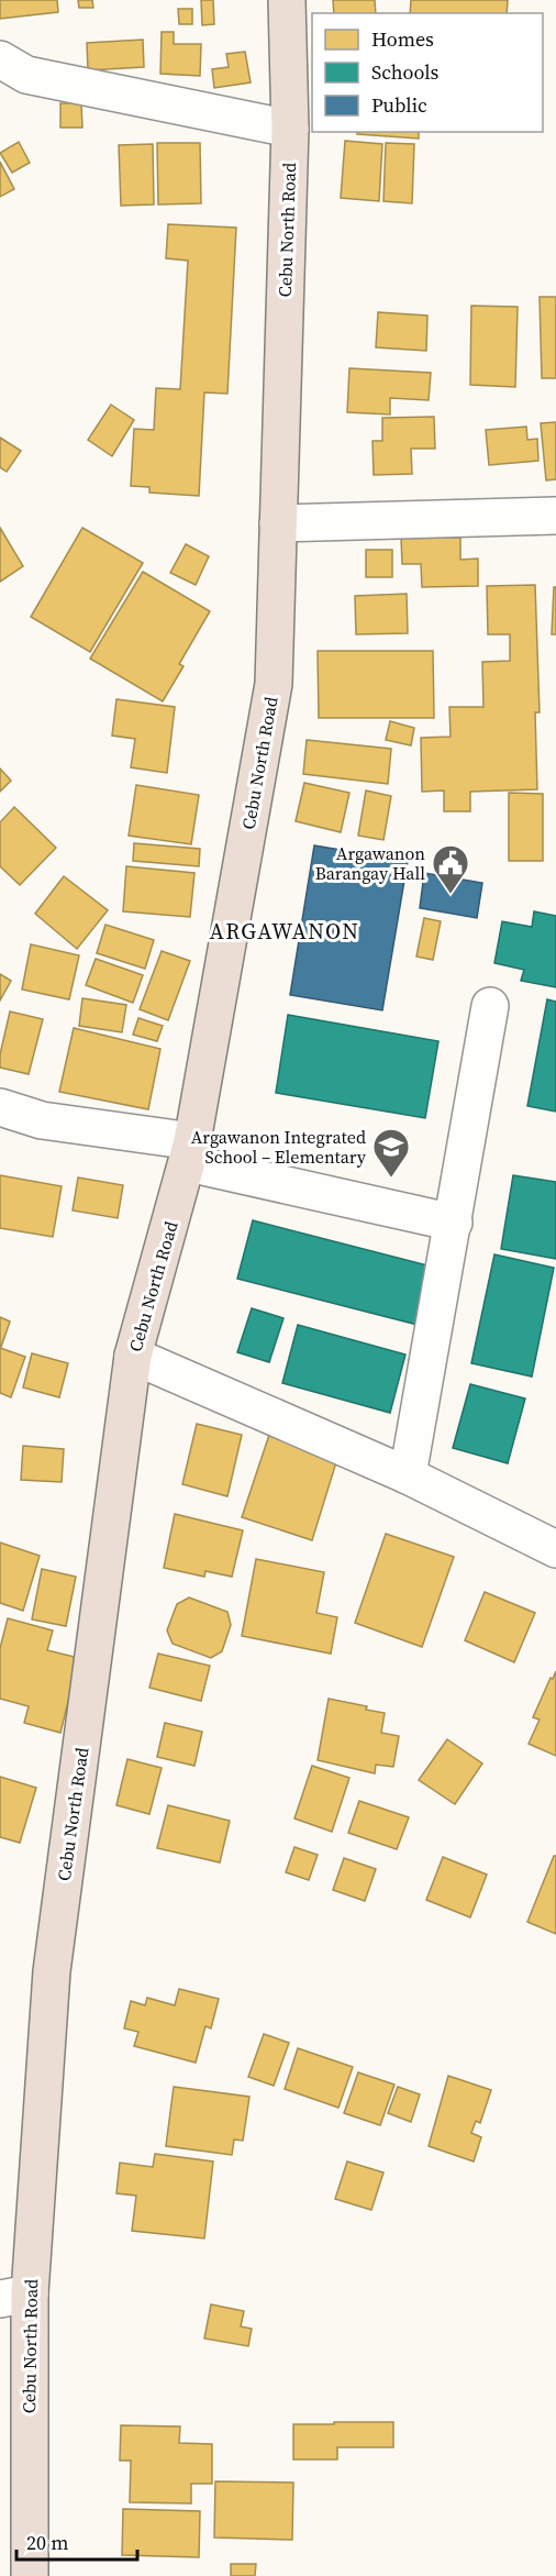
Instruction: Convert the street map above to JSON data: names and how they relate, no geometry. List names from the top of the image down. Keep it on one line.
{"streets":{"highway":["Cebu North Road"]},"districts":["ARGAWANON"],"places":{"public building":["Argawanon Barangay Hall"],"school or university":["Argawanon Integrated School – Elementary"]},"legend":["Homes","Schools","Public"],"scale_bar":"20 m"}
